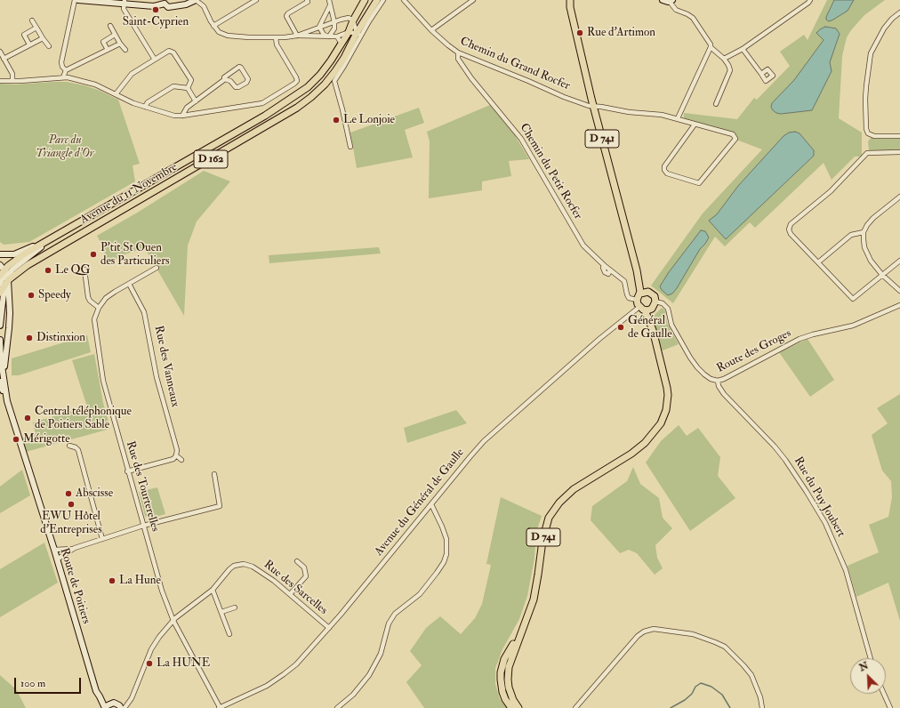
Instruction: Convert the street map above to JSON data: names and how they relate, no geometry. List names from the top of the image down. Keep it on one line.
{"streets":{"main road":["D 741","D 162","Avenue du 11 Novembre"],"street":["Chemin du Grand Rocfer","Chemin du Petit Rocfer","Route des Groges","Rue des Vanneaux","Rue des Tourterelles","Rue du Puy Joubert","Avenue du Général de Gaulle","Route de Poitiers","Rue des Sarcelles"]},"crossings":[["Chemin du Grand Rocfer","D 741"],["Chemin du Grand Rocfer","Chemin du Petit Rocfer"],["D 741","Chemin du Petit Rocfer"],["D 741","Route des Groges"],["D 741","Avenue du Général de Gaulle"],["D 162","Avenue du 11 Novembre"],["D 162","Route de Poitiers"],["Chemin du Petit Rocfer","Route des Groges"],["Chemin du Petit Rocfer","Avenue du Général de Gaulle"],["Avenue du 11 Novembre","Route de Poitiers"],["Route des Groges","Rue du Puy Joubert"],["Route des Groges","Avenue du Général de Gaulle"],["Rue des Tourterelles","Avenue du Général de Gaulle"],["Avenue du Général de Gaulle","Rue des Sarcelles"]],"parks":["Parc du Triangle d'Or"],"places":["Saint-Cyprien","Rue d'Artimon","Le Lonjoie","P'tit St Ouen des Particuliers","Le QG","Speedy","Général de Gaulle","Distinxion","Central téléphonique de Poitiers Sable","Mérigotte","Abscisse","EWU Hôtel d'Entreprises","La Hune","La HUNE"],"scale_bar":"100 m","north":"top left"}
